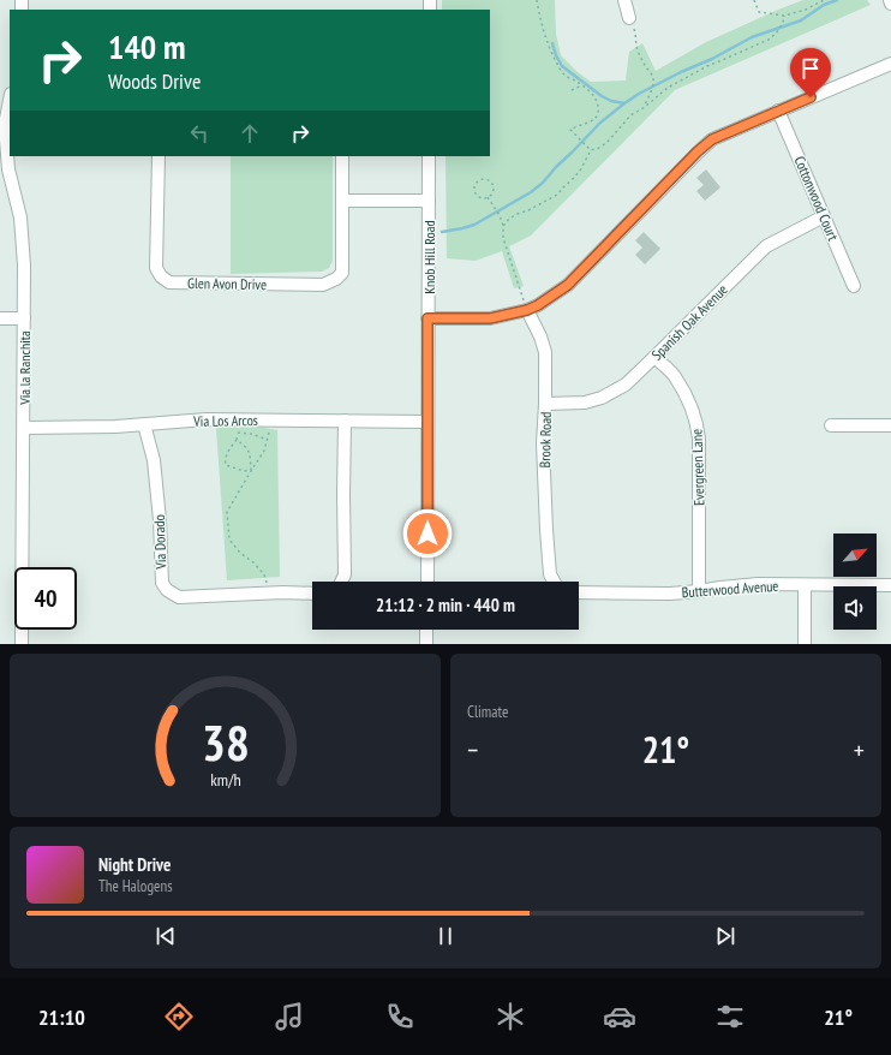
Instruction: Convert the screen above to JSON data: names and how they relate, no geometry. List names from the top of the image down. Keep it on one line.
{"streets":{"street":["Cottonwood Court","Knob Hill Road","Glen Avon Drive","Spanish Oak Avenue","Via la Ranchita","Via Los Arcos","Brook Road","Evergreen Lane","Via Dorado","Butterwood Avenue"]},"crossings":[["Cottonwood Court","Spanish Oak Avenue"],["Knob Hill Road","Via Los Arcos"],["Spanish Oak Avenue","Brook Road"],["Spanish Oak Avenue","Evergreen Lane"],["Via la Ranchita","Via Los Arcos"],["Via Los Arcos","Via Dorado"],["Evergreen Lane","Butterwood Avenue"]],"north":"top right","page":{"turn":["140 m","Woods Drive"],"limit":"40","trip":"21:12 · 2 min · 440 m","tile":"Climate","heat":["−","21°","+"],"song":["Night Drive","The Halogens"],"tabs":["21:10","21°"],"gauge":["38","km/h"]}}
